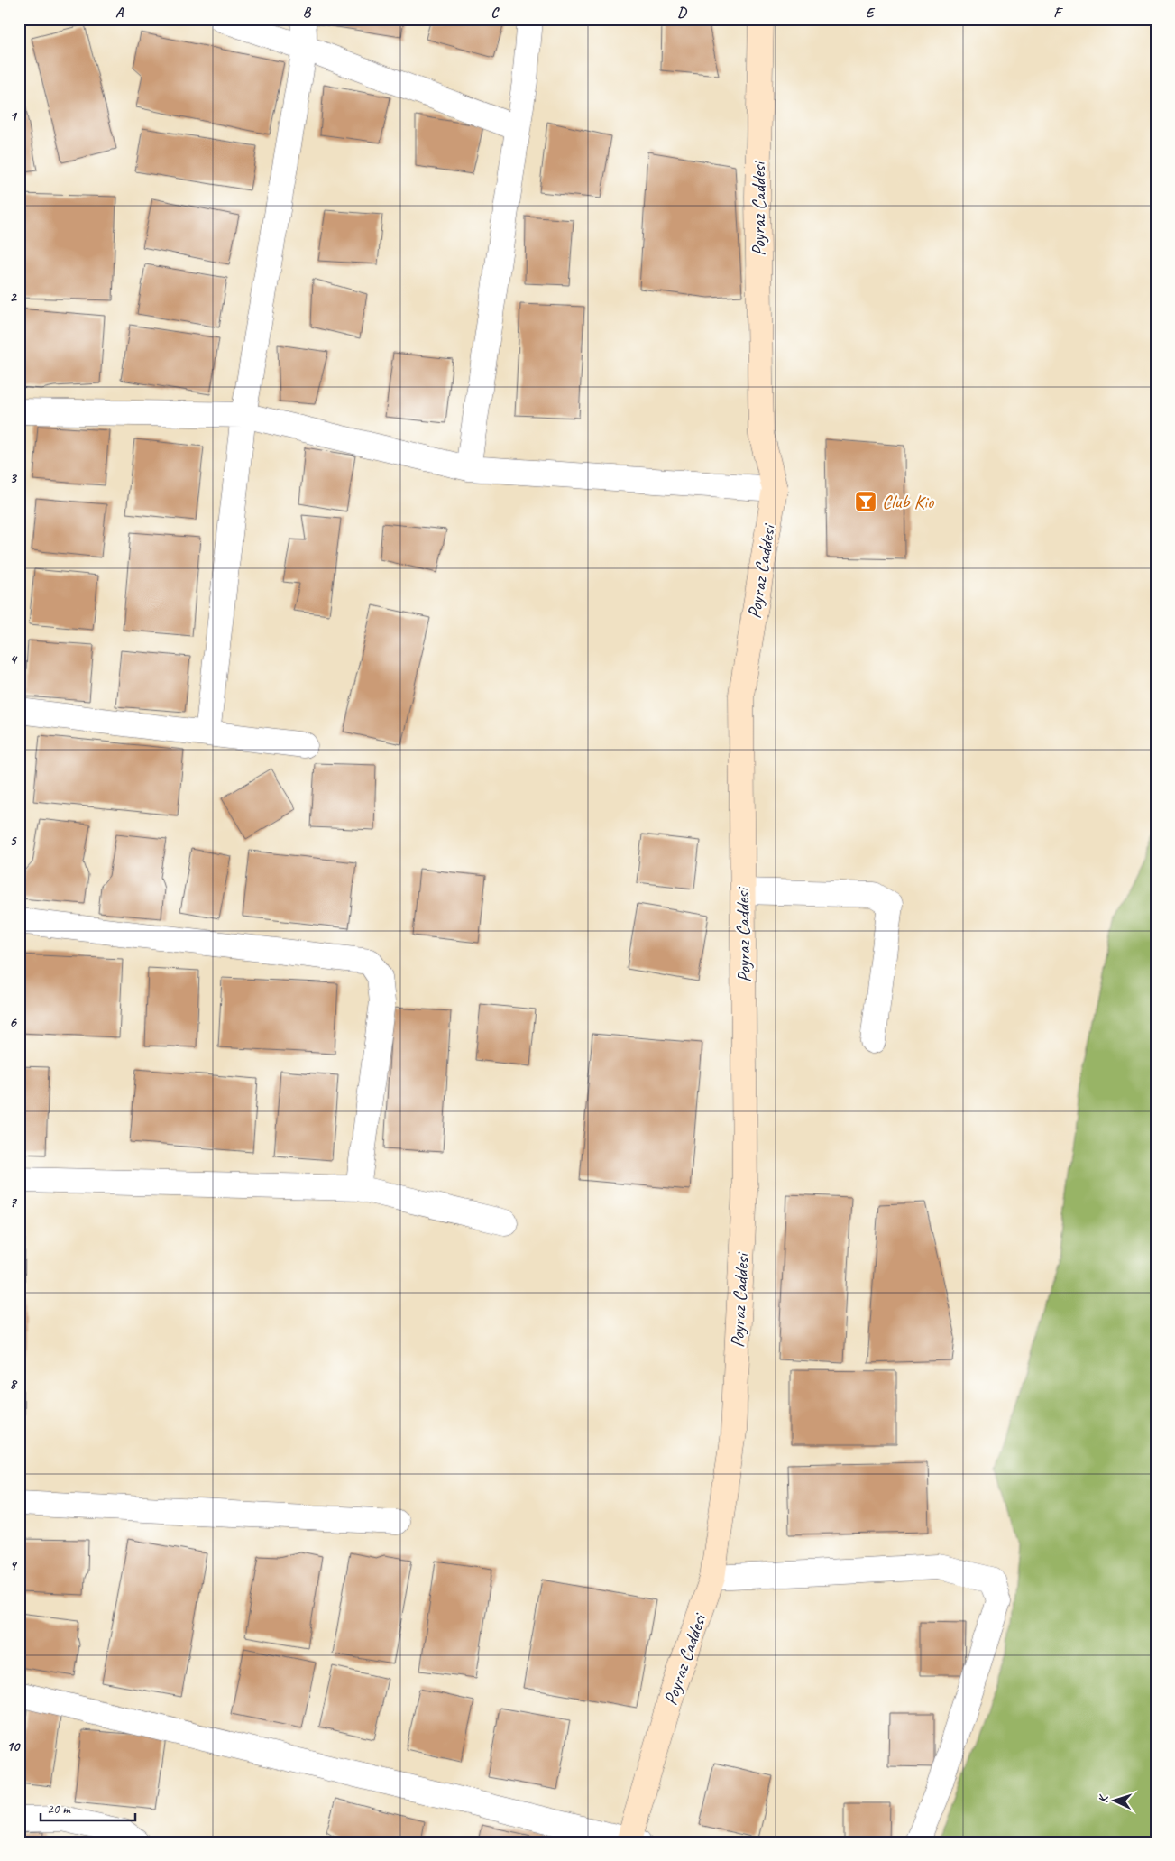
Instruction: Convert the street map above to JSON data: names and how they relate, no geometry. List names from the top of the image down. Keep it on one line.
{"streets":{"street":["Poyraz Caddesi"]},"places":{"bar":["Club Kio"]},"scale_bar":"20 m","north":"left","grid":{"columns":["A","B","C","D","E","F"],"rows":["1","2","3","4","5","6","7","8","9","10"]}}
